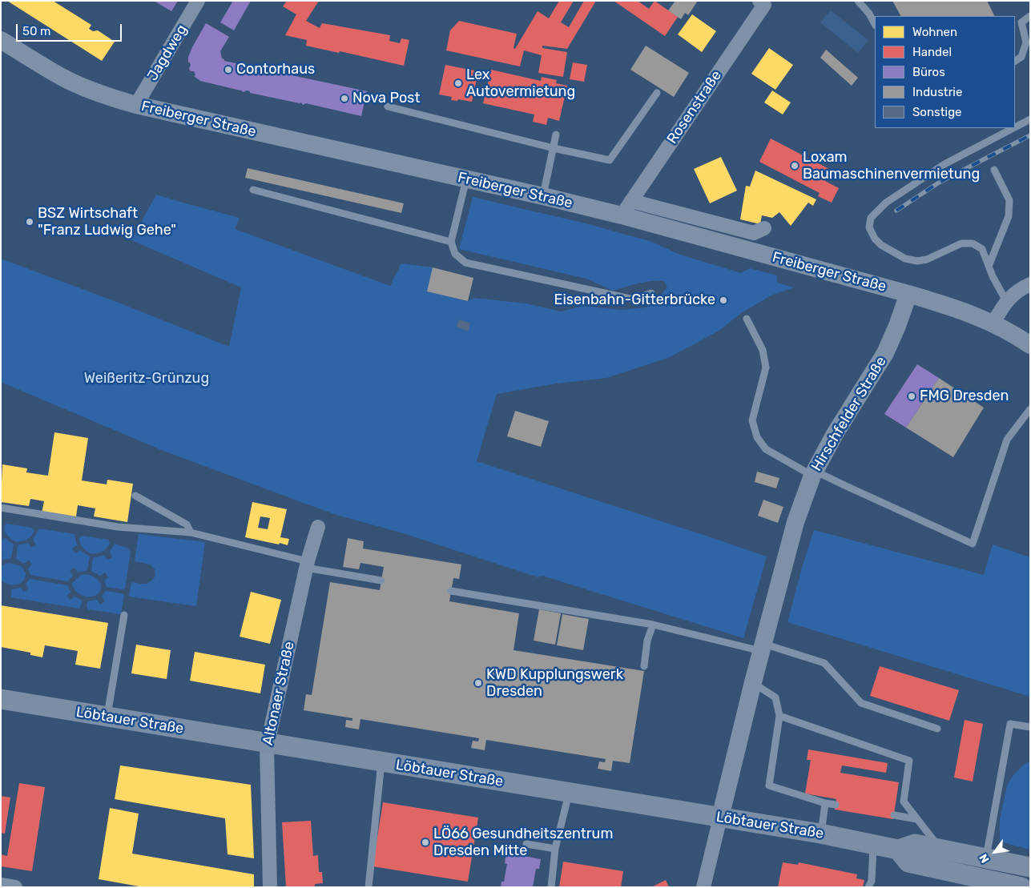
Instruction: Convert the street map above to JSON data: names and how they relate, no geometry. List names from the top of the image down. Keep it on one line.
{"streets":{"main road":["Löbtauer Straße"],"street":["Jagdweg","Rosenstraße","Freiberger Straße","Hirschfelder Straße","Altonaer Straße"]},"crossings":[["Jagdweg","Freiberger Straße"],["Rosenstraße","Freiberger Straße"],["Freiberger Straße","Hirschfelder Straße"],["Hirschfelder Straße","Löbtauer Straße"],["Altonaer Straße","Löbtauer Straße"]],"parks":["Weißeritz-Grünzug"],"places":["Contorhaus","Lex Autovermietung","Nova Post","Loxam Baumaschinenvermietung","BSZ Wirtschaft \"Franz Ludwig Gehe\"","Eisenbahn-Gitterbrücke","FMG Dresden","KWD Kupplungswerk Dresden","LÖ66 Gesundheitszentrum Dresden Mitte"],"legend":["Wohnen","Handel","Büros","Industrie","Sonstige"],"scale_bar":"50 m","north":"bottom left"}
